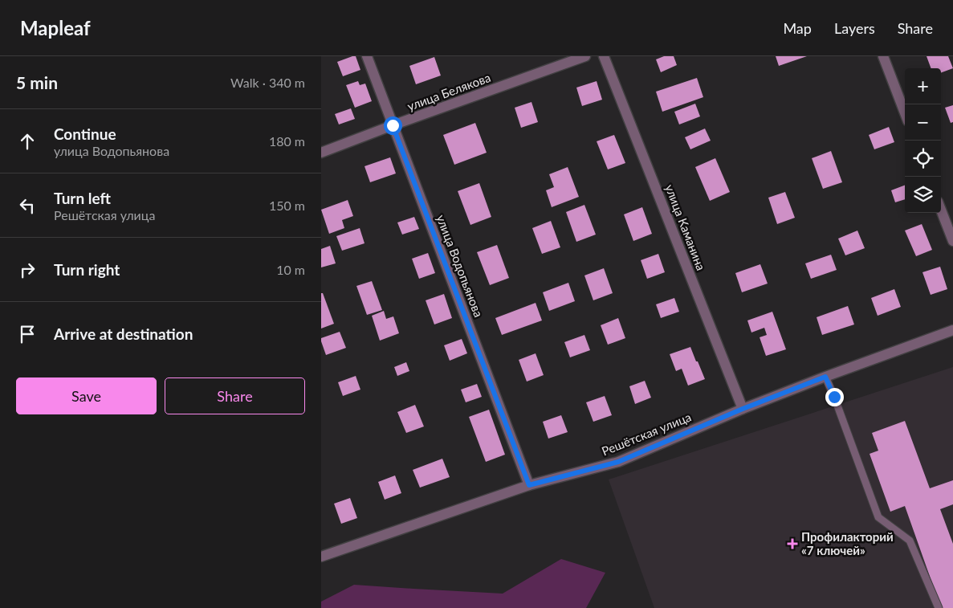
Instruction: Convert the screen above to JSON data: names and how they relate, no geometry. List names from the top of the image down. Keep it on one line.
{"streets":{"street":["улица Белякова","улица Каманина","улица Водопьянова","Решётская улица"]},"crossings":[["улица Белякова","улица Водопьянова"],["улица Каманина","Решётская улица"],["улица Водопьянова","Решётская улица"]],"places":{"health":["Профилакторий «7 ключей»"]},"page":{"header":"Mapleaf","nav":["Map","Layers","Share"],"heading":["5 min","Walk · 340 m"],"map_buttons":["+","−"],"list":[["Continue","улица Водопьянова","180 m"],["Turn left","Решётская улица","150 m"],["Turn right","10 m"],"Arrive at destination"],"buttons":["Save","Share"]}}
